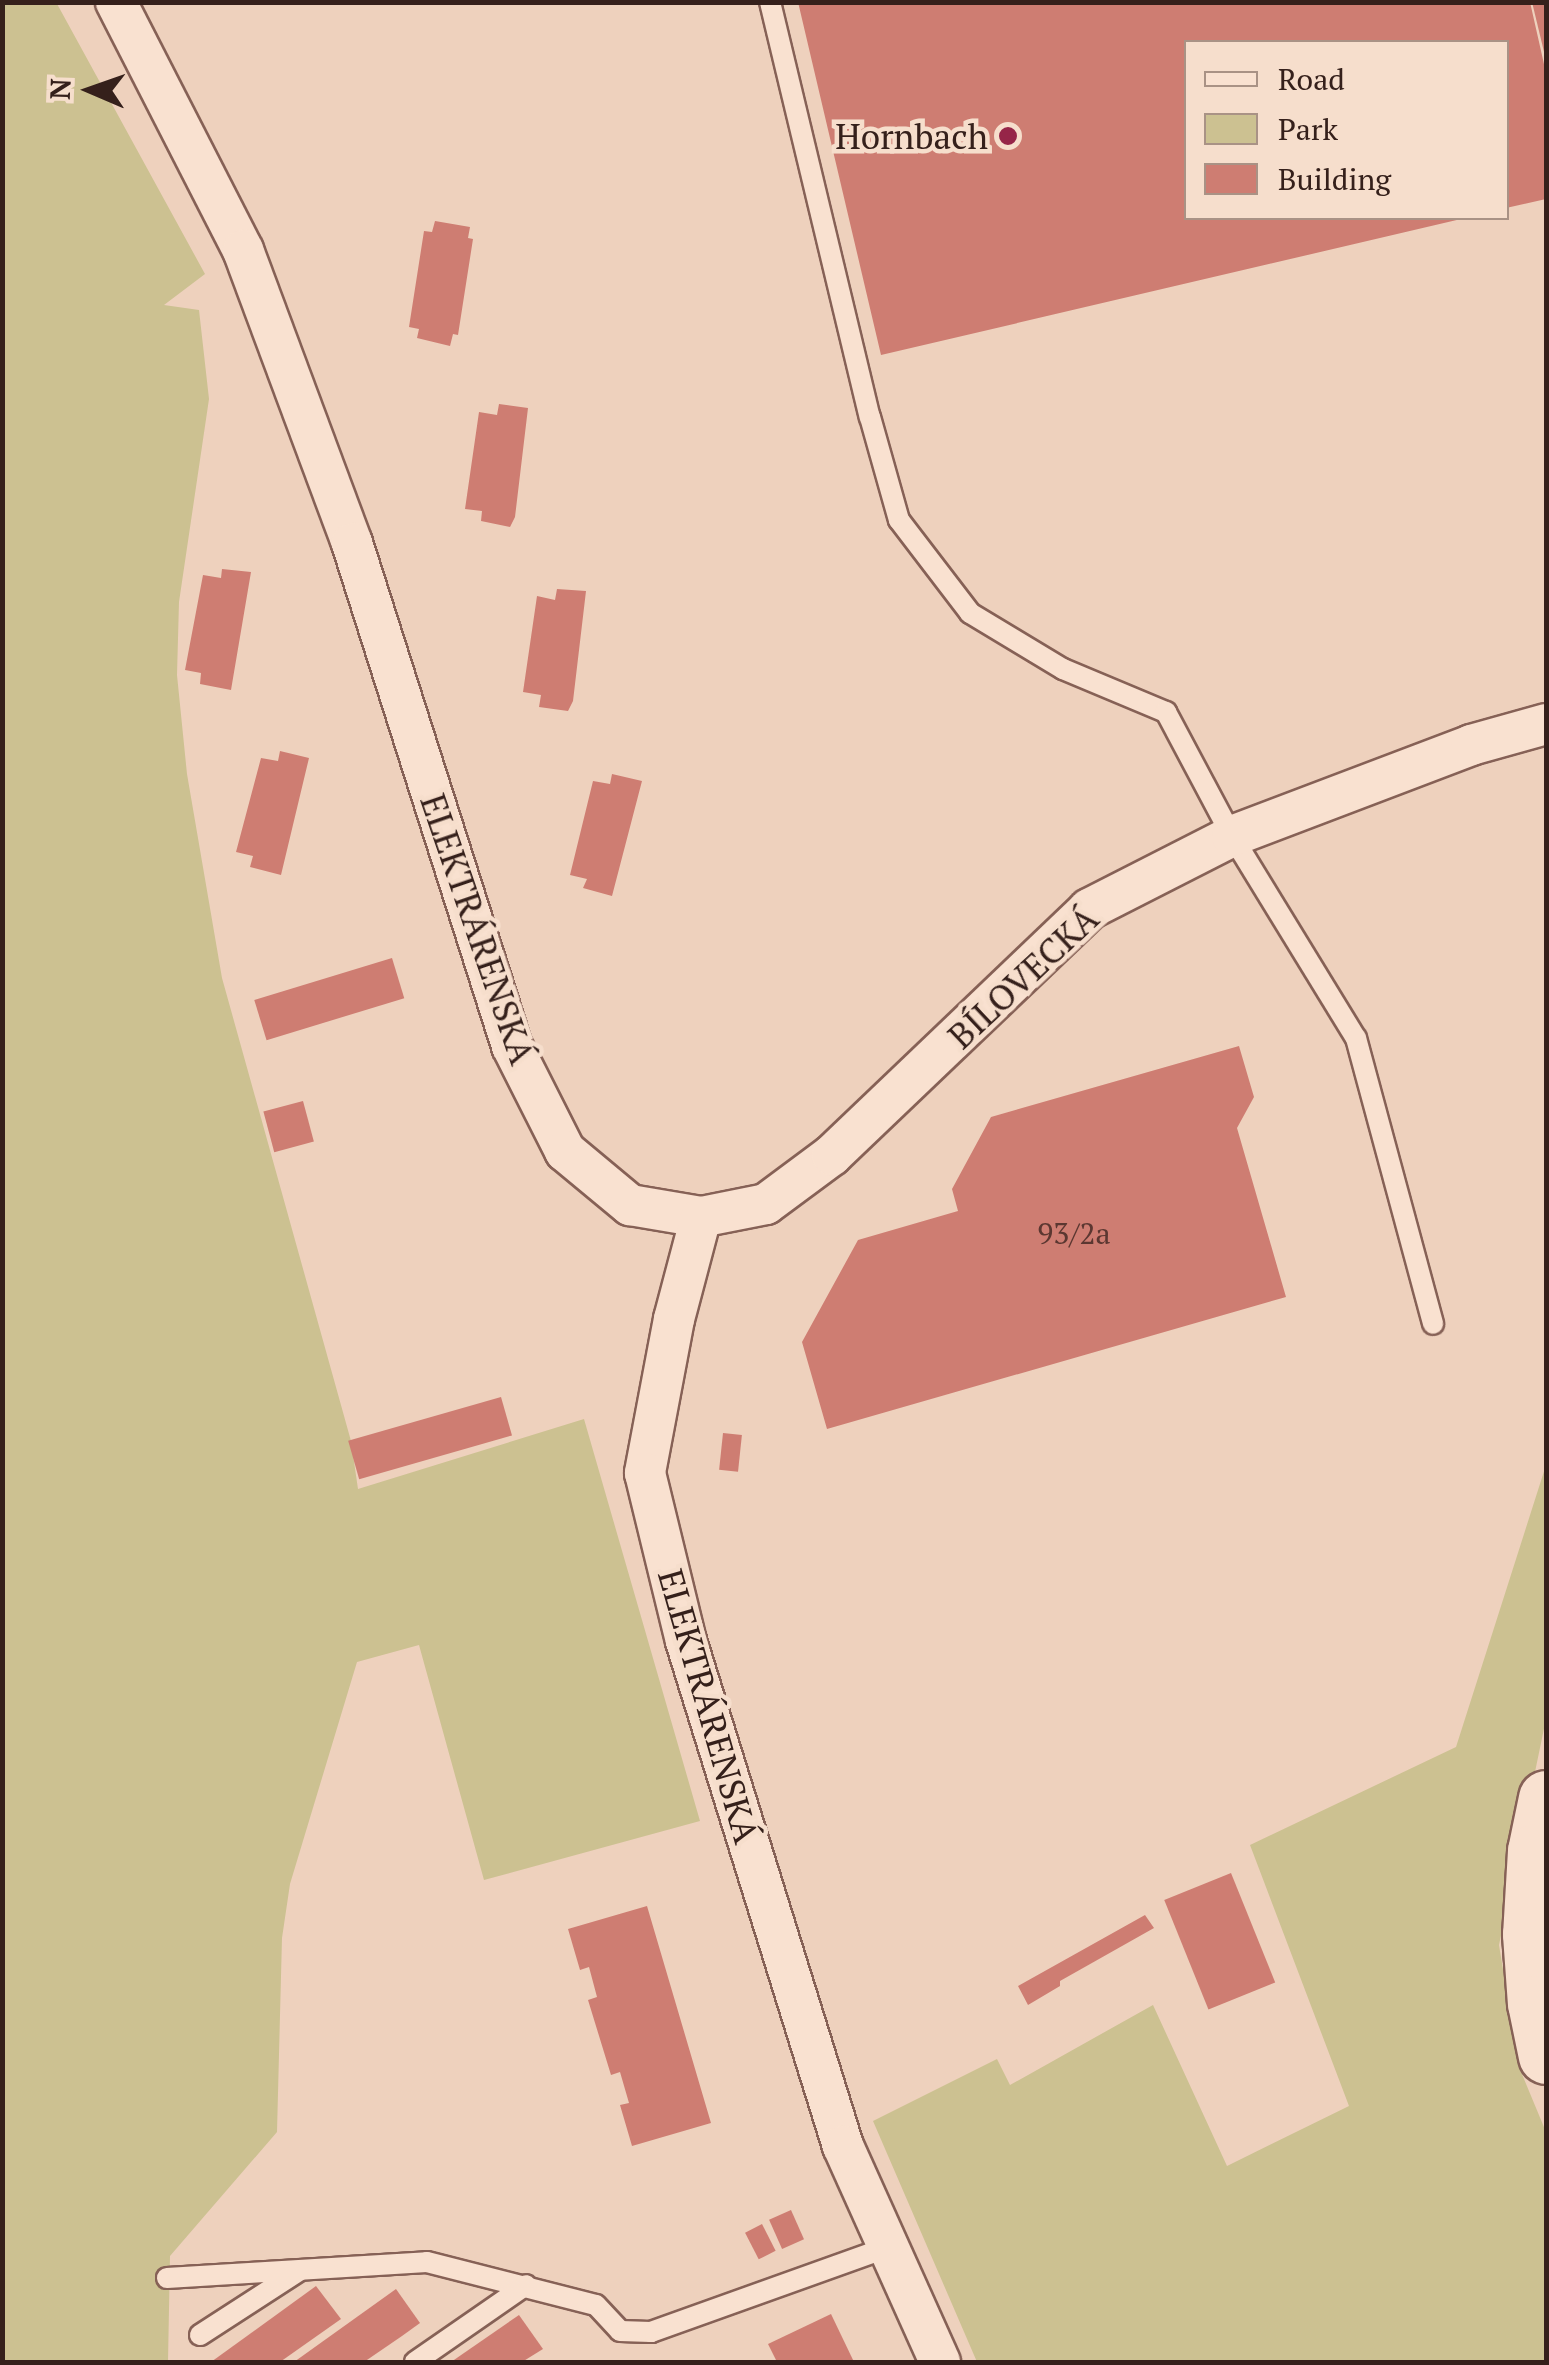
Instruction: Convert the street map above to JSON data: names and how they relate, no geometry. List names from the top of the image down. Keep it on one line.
{"streets":{"street":["ELEKTRÁRENSKÁ","BÍLOVECKÁ"]},"crossings":[["ELEKTRÁRENSKÁ","BÍLOVECKÁ"]],"places":["Hornbach"],"house_numbers":["93/2a"],"legend":["Road","Park","Building"],"north":"left"}
